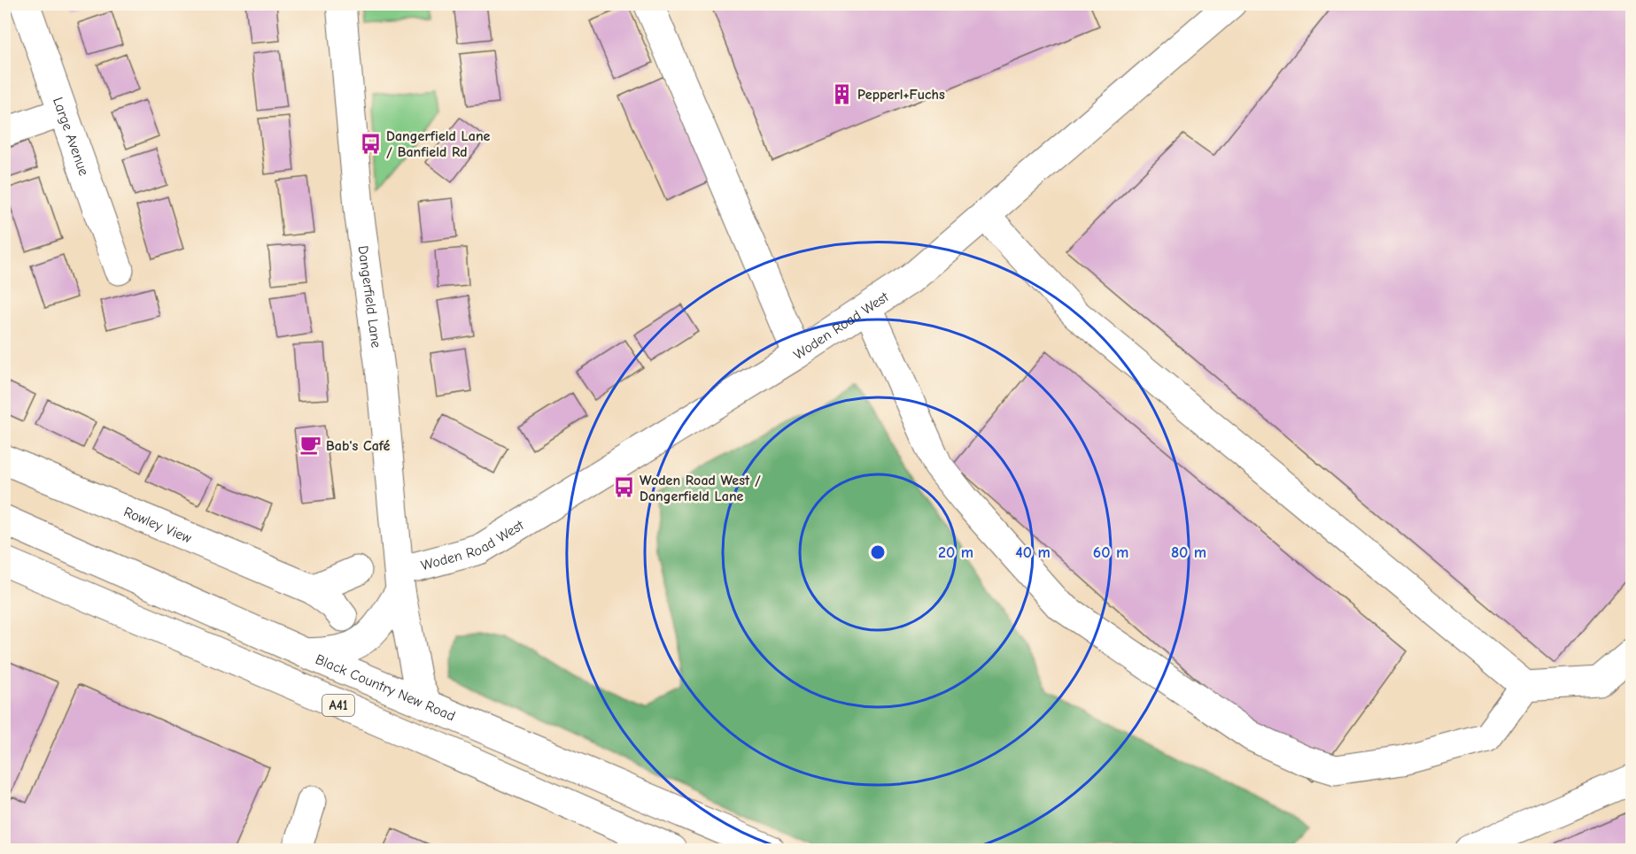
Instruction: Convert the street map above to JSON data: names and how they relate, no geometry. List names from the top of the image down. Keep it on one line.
{"streets":{"main road":["Large Avenue","Dangerfield Lane","Woden Road West","Rowley View","Black Country New Road","A41"]},"crossings":[["Dangerfield Lane","Woden Road West"],["Dangerfield Lane","Black Country New Road"]],"places":{"building":["Pepperl+Fuchs"],"bus stop":["Dangerfield Lane / Banfield Rd","Woden Road West / Dangerfield Lane"],"cafe":["Bab's Café"]},"rings":["20 m","40 m","60 m","80 m"]}
